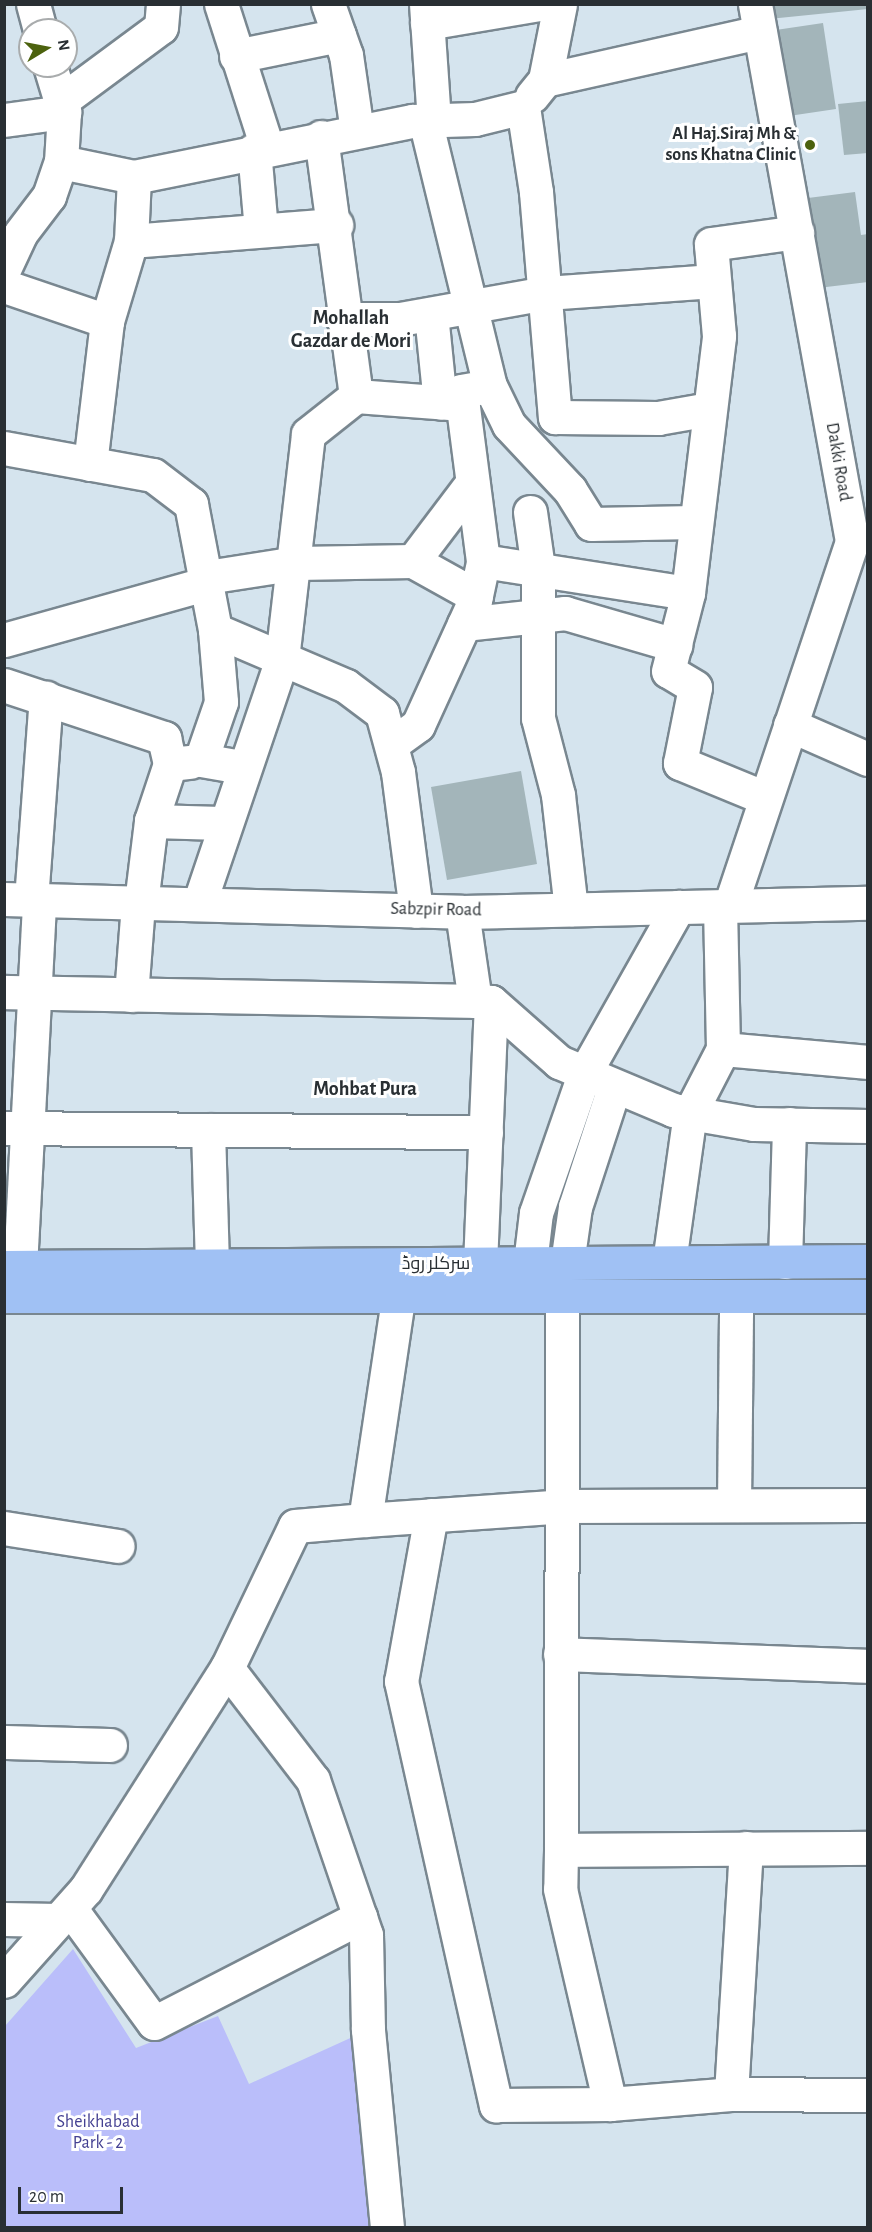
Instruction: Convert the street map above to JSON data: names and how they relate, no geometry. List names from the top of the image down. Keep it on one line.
{"streets":{"main road":["سرکلر روڈ"],"street":["Dakki Road","Sabzpir Road"]},"crossings":[["Dakki Road","Sabzpir Road"]],"districts":["Mohallah Gazdar de Mori","Mohbat Pura"],"parks":["Sheikhabad Park - 2"],"places":["Al Haj.Siraj Mh & sons Khatna Clinic"],"scale_bar":"20 m","north":"right"}
